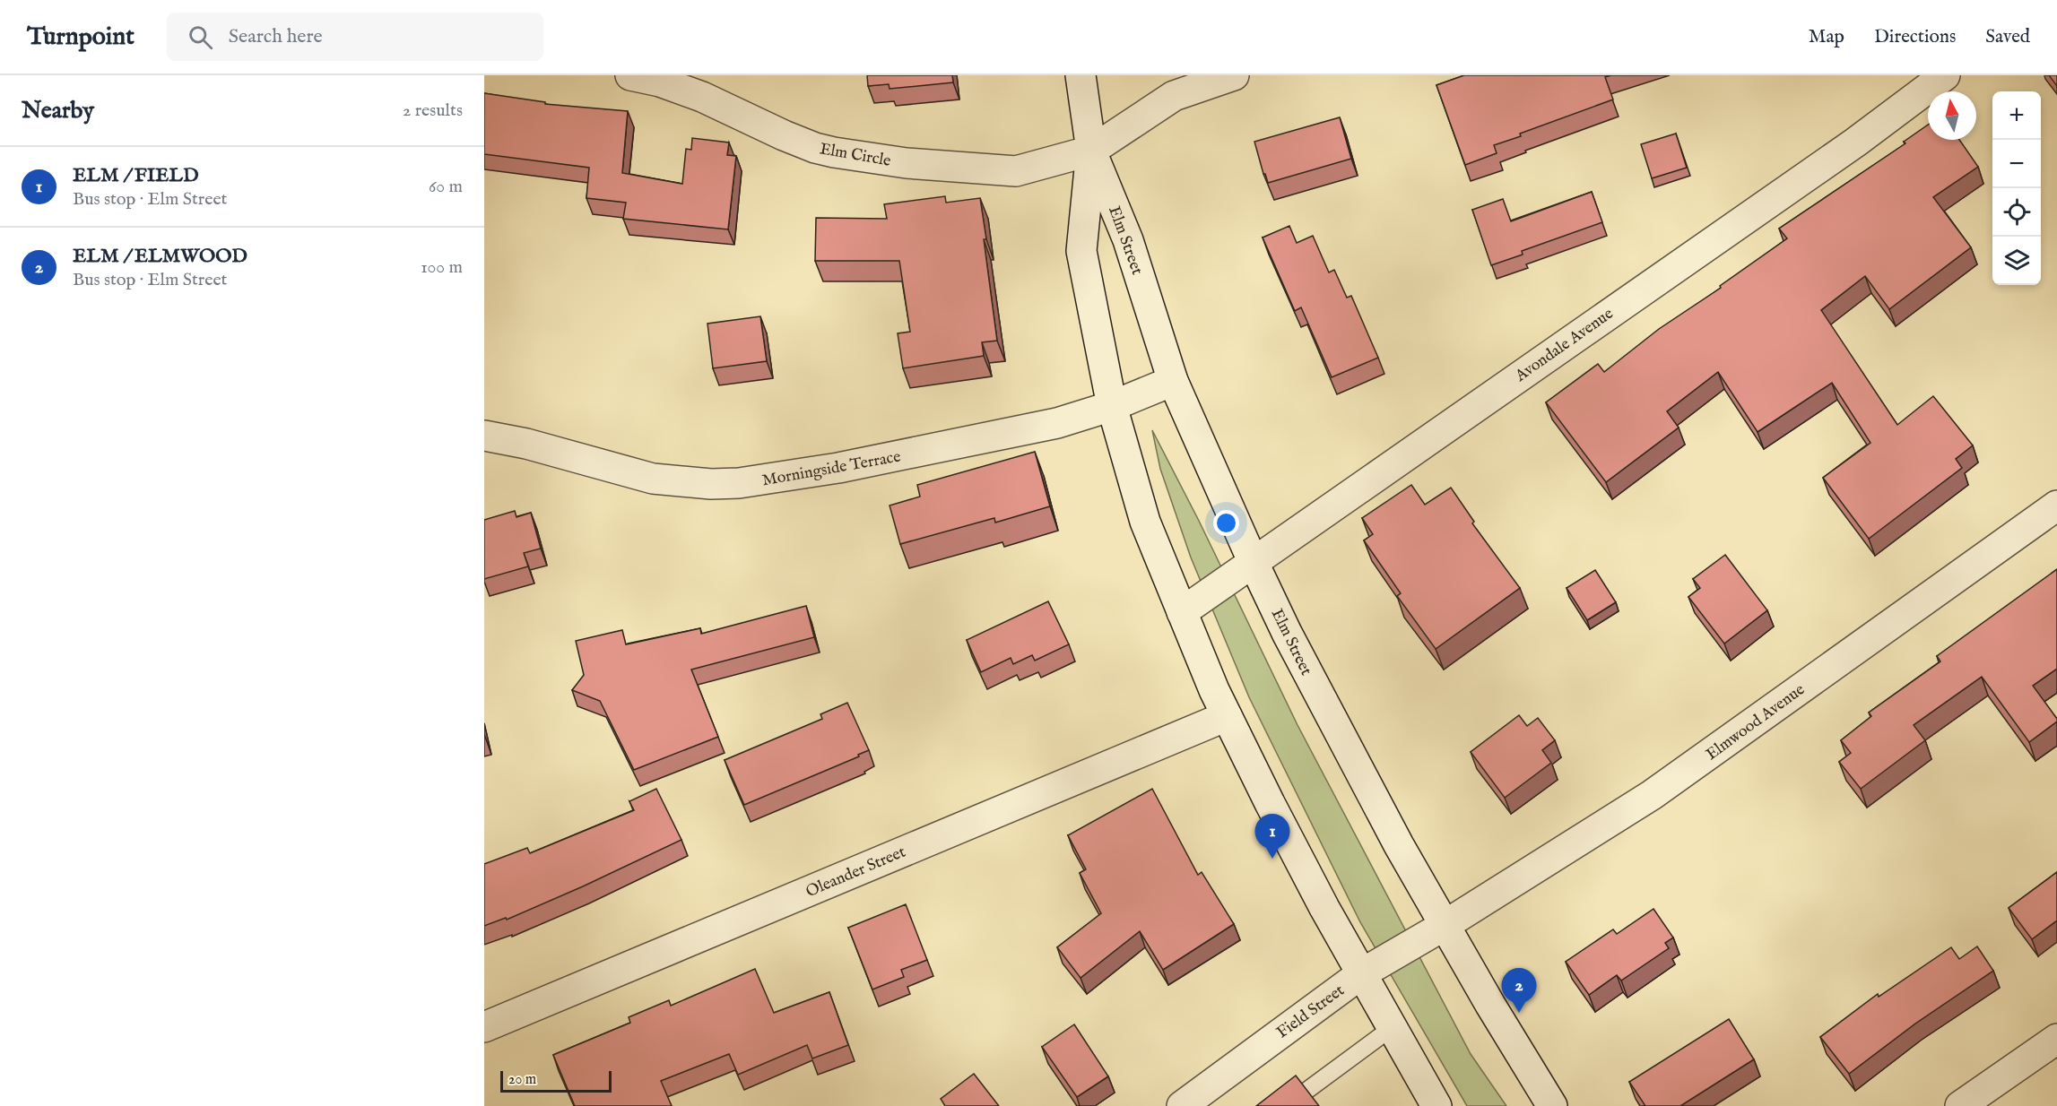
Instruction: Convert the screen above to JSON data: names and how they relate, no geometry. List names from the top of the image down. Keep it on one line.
{"streets":{"street":["Elm Circle","Elm Street","Avondale Avenue","Morningside Terrace","Elmwood Avenue","Oleander Street","Field Street"]},"crossings":[["Elm Circle","Elm Street"],["Elm Street","Avondale Avenue"],["Elm Street","Morningside Terrace"],["Elm Street","Elmwood Avenue"],["Elm Street","Oleander Street"],["Elm Street","Field Street"],["Elmwood Avenue","Field Street"]],"scale_bar":"20 m","north":"top","page":{"header":"Turnpoint","search":"Search here","nav":["Map","Directions","Saved"],"heading":["Nearby","2 results"],"map_buttons":["+","−"],"list":[{"mark":"1","name":"ELM / FIELD","note":"Bus stop · Elm Street","value":"60 m"},{"mark":"2","name":"ELM / ELMWOOD","note":"Bus stop · Elm Street","value":"100 m"}],"pins":["1","2"],"scale":"20 m"}}
